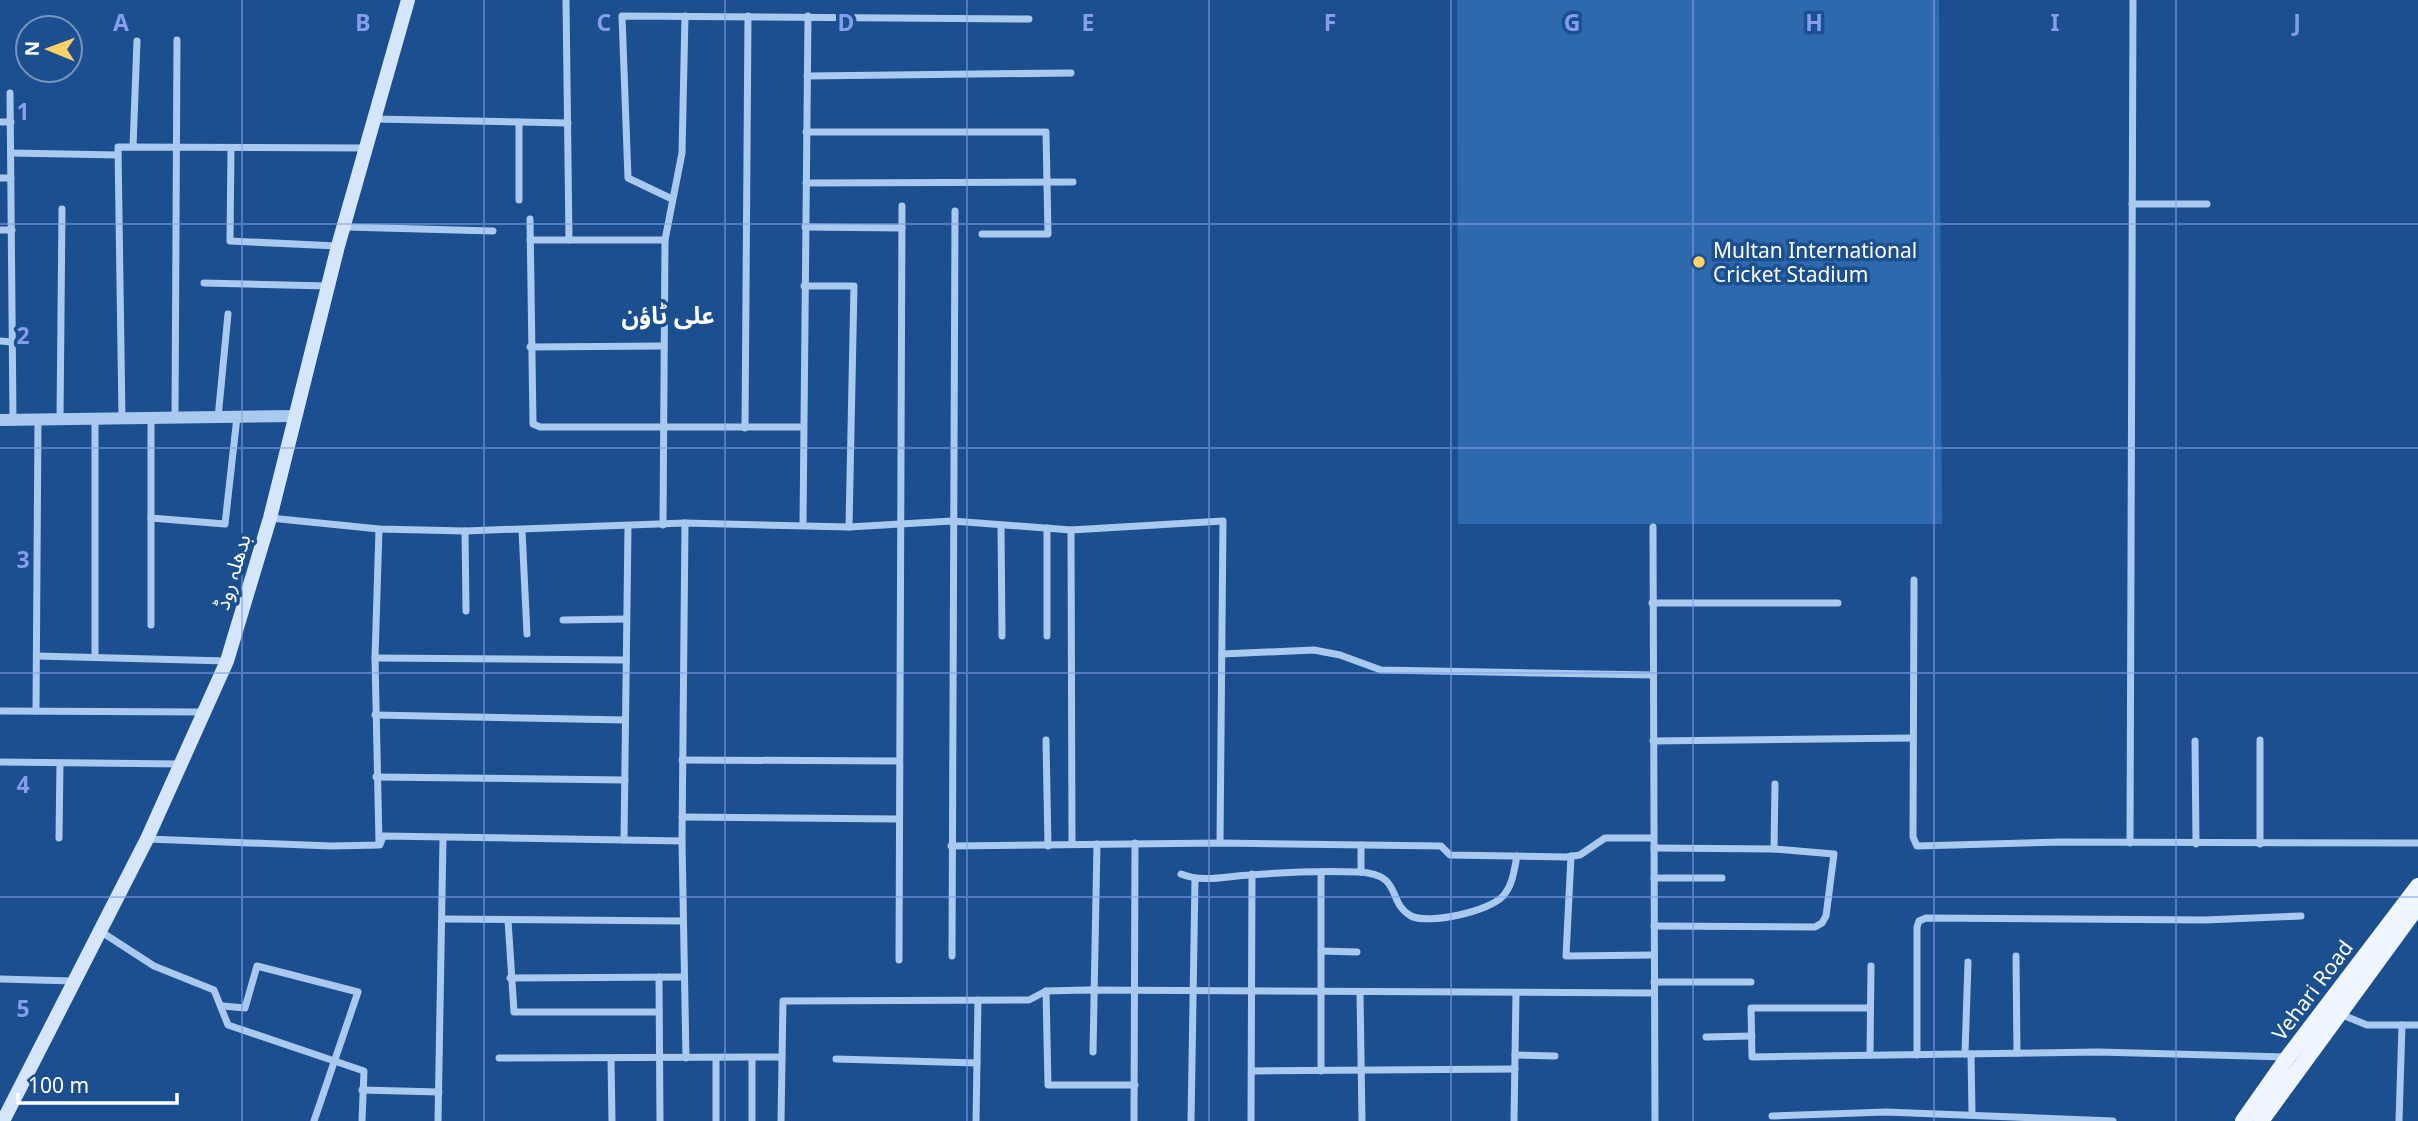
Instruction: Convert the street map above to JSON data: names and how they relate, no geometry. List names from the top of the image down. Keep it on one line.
{"streets":{"main road":["بدھلہ روڈ","Vehari Road"]},"districts":["علی ٹاؤن"],"places":["Multan International Cricket Stadium"],"scale_bar":"100 m","north":"left","grid":{"columns":["A","B","C","D","E","F","G","H","I","J"],"rows":["1","2","3","4","5"]}}
